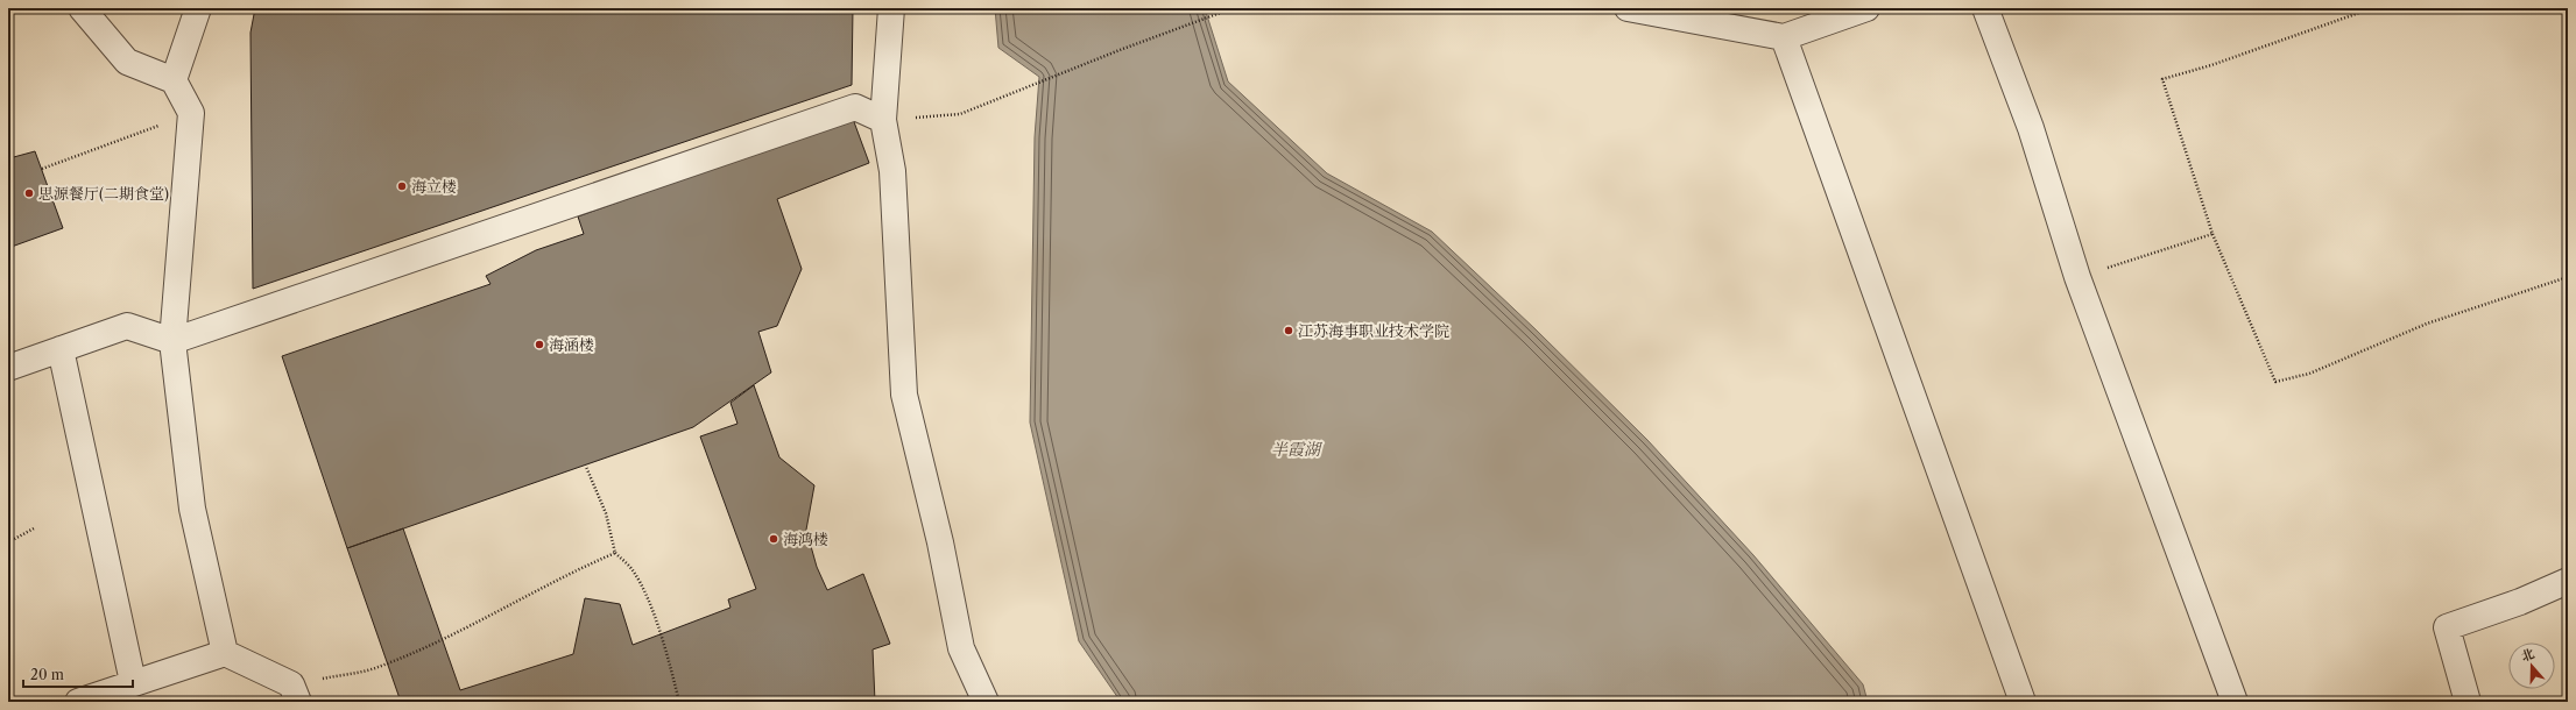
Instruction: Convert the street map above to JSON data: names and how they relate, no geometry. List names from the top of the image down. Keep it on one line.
{"water":["半霞湖"],"places":["海立楼","思源餐厅(二期食堂)","江苏海事职业技术学院","海涵楼","海鸿楼"],"scale_bar":"20 m","north":"top"}
